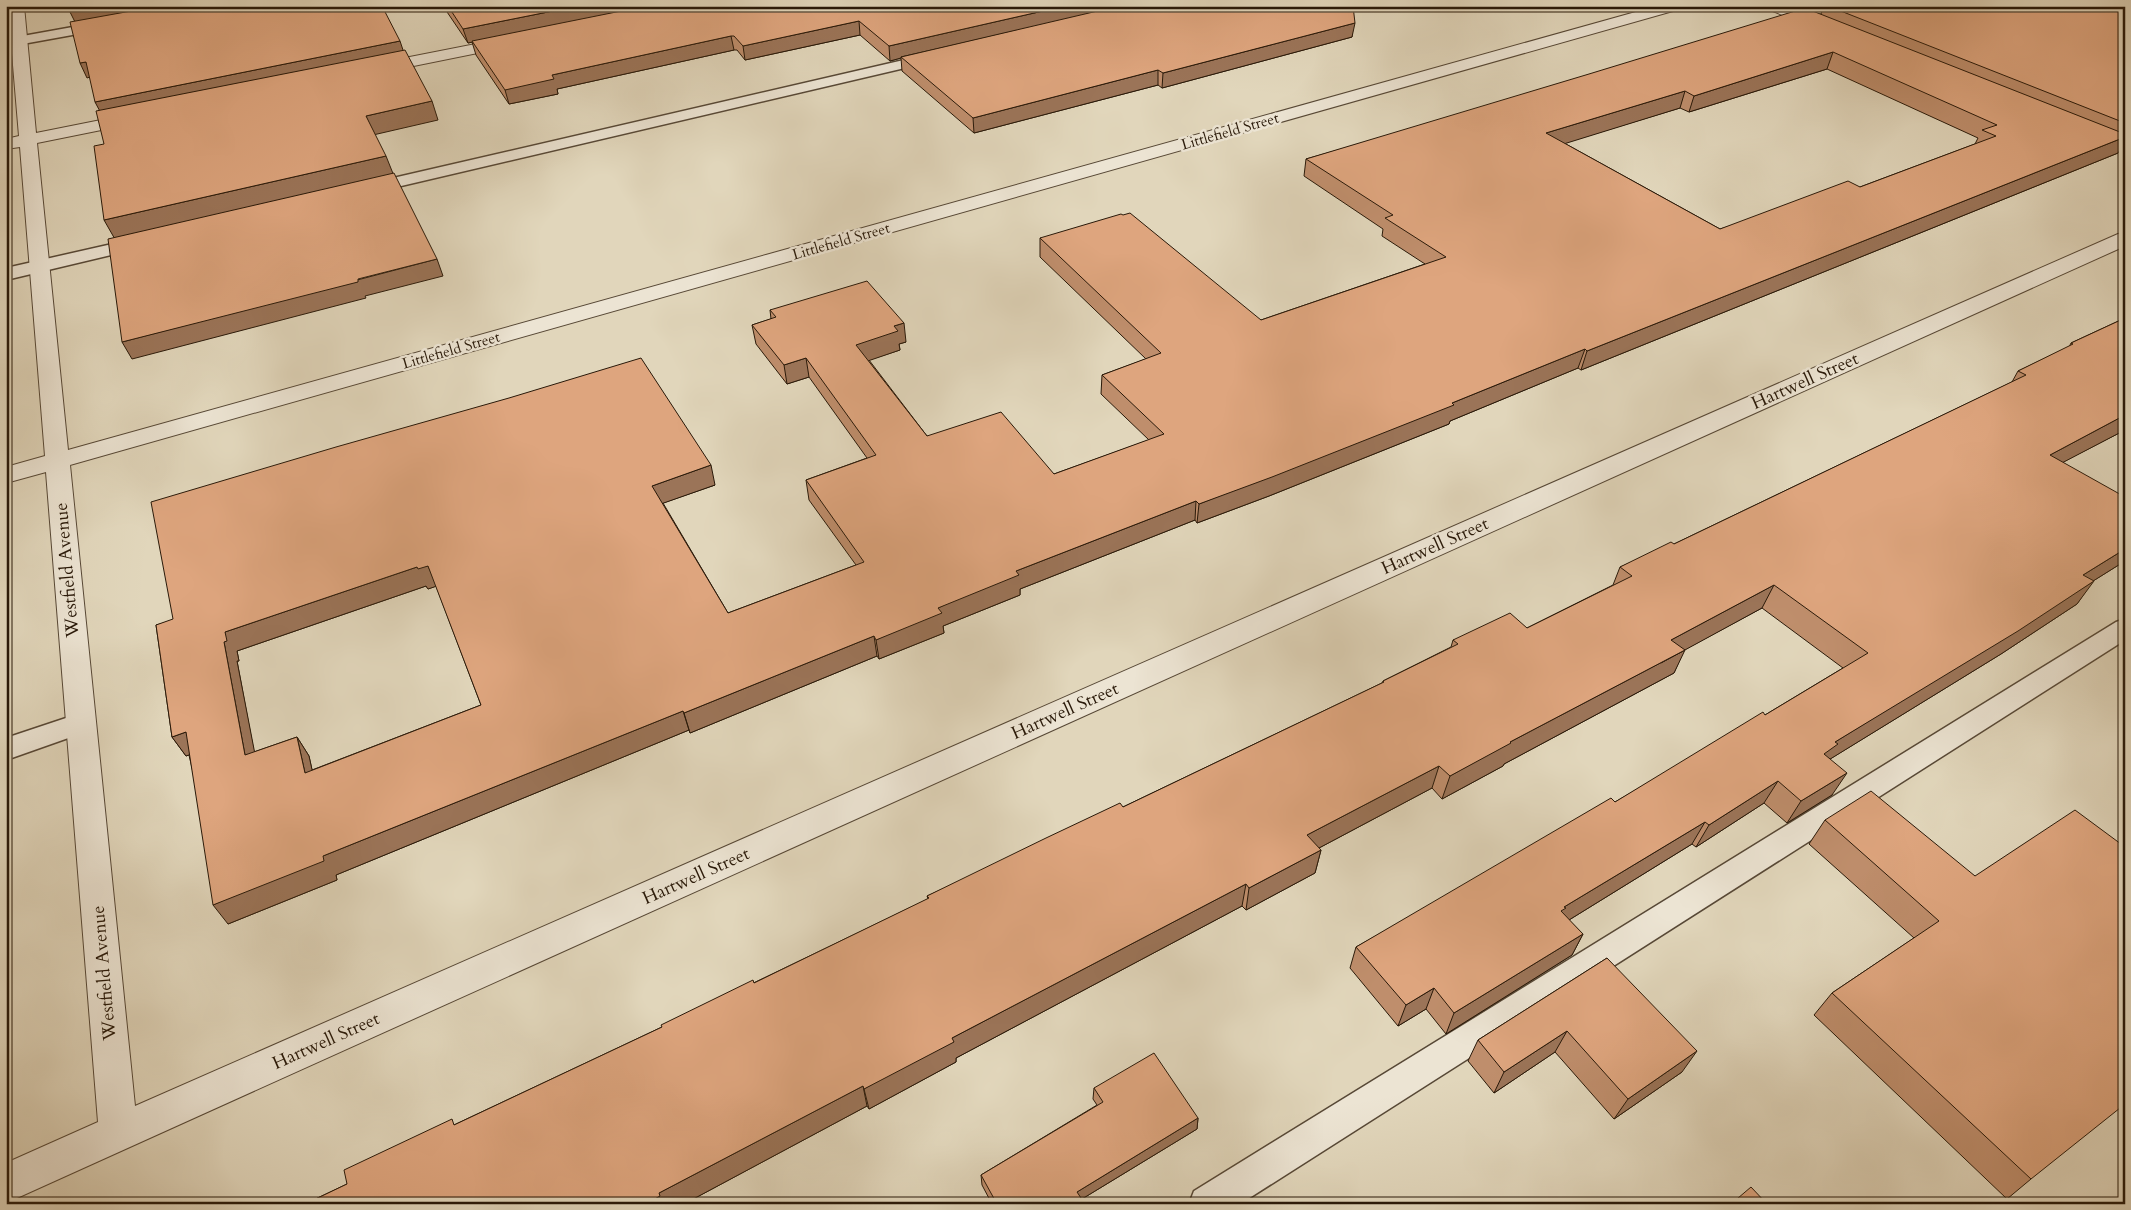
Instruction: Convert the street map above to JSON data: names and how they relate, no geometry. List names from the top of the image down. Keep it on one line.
{"streets":{"street":["Littlefield Street","Hartwell Street","Westfield Avenue"]},"crossings":[["Littlefield Street","Westfield Avenue"],["Hartwell Street","Westfield Avenue"]]}
